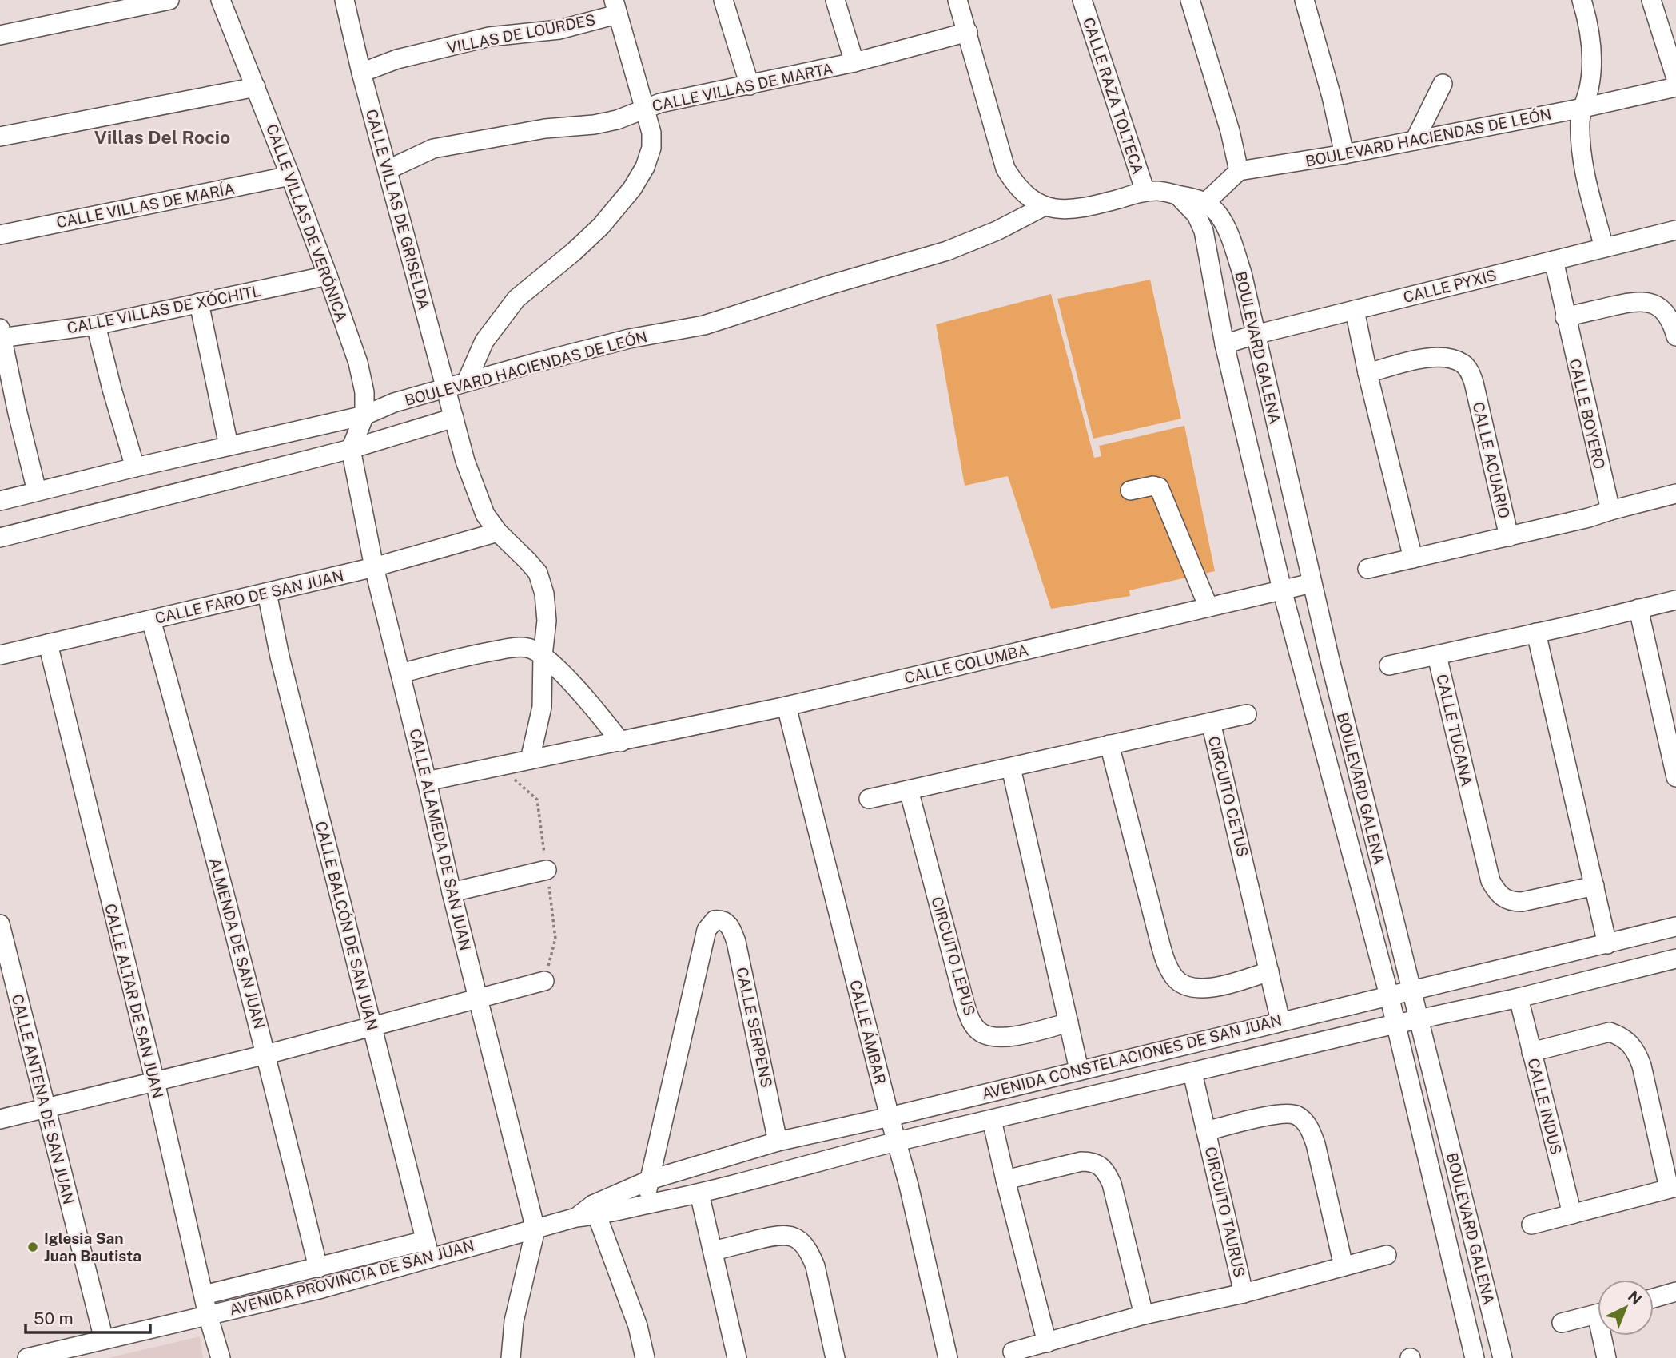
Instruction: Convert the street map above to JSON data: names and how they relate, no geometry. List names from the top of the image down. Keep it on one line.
{"streets":{"street":["VILLAS DE LOURDES","CALLE VILLAS DE MARTA","CALLE RAZA TOLTECA","BOULEVARD HACIENDAS DE LEÓN","CALLE VILLAS DE MARÍA","CALLE VILLAS DE GRISELDA","CALLE VILLAS DE VERÓNICA","CALLE PYXIS","CALLE VILLAS DE XÓCHITL","BOULEVARD GALENA","CALLE BOYERO","CALLE ACUARIO","CALLE FARO DE SAN JUAN","CALLE COLUMBA","CALLE TUCANA","CIRCUITO CETUS","CALLE ALAMEDA DE SAN JUAN","CALLE BALCÓN DE SAN JUAN","ALMENDA DE SAN JUAN","CIRCUITO LEPUS","CALLE ALTAR DE SAN JUAN","CALLE SERPENS","CALLE ÁMBAR","AVENIDA CONSTELACIONES DE SAN JUAN","CALLE ANTENA DE SAN JUAN","CALLE INDUS","CIRCUITO TAURUS","AVENIDA PROVINCIA DE SAN JUAN"]},"crossings":[["VILLAS DE LOURDES","CALLE VILLAS DE GRISELDA"],["CALLE VILLAS DE MARTA","CALLE VILLAS DE GRISELDA"],["BOULEVARD HACIENDAS DE LEÓN","CALLE VILLAS DE GRISELDA"],["BOULEVARD HACIENDAS DE LEÓN","CALLE VILLAS DE VERÓNICA"],["BOULEVARD HACIENDAS DE LEÓN","CALLE ALAMEDA DE SAN JUAN"],["CALLE VILLAS DE MARÍA","CALLE VILLAS DE VERÓNICA"],["CALLE VILLAS DE GRISELDA","CALLE FARO DE SAN JUAN"],["CALLE VILLAS DE GRISELDA","CALLE COLUMBA"],["CALLE VILLAS DE VERÓNICA","CALLE VILLAS DE XÓCHITL"],["CALLE VILLAS DE VERÓNICA","CALLE ALAMEDA DE SAN JUAN"],["CALLE PYXIS","BOULEVARD GALENA"],["CALLE PYXIS","CALLE BOYERO"],["BOULEVARD GALENA","CALLE COLUMBA"],["BOULEVARD GALENA","AVENIDA CONSTELACIONES DE SAN JUAN"],["CALLE FARO DE SAN JUAN","CALLE ALAMEDA DE SAN JUAN"],["CALLE FARO DE SAN JUAN","CALLE BALCÓN DE SAN JUAN"],["CALLE FARO DE SAN JUAN","ALMENDA DE SAN JUAN"],["CALLE FARO DE SAN JUAN","CALLE ALTAR DE SAN JUAN"],["CALLE COLUMBA","CALLE ALAMEDA DE SAN JUAN"],["CALLE COLUMBA","CALLE ÁMBAR"],["CIRCUITO CETUS","CIRCUITO LEPUS"],["CIRCUITO CETUS","AVENIDA CONSTELACIONES DE SAN JUAN"],["CALLE ALAMEDA DE SAN JUAN","AVENIDA PROVINCIA DE SAN JUAN"],["CALLE BALCÓN DE SAN JUAN","AVENIDA PROVINCIA DE SAN JUAN"],["CALLE ALTAR DE SAN JUAN","AVENIDA PROVINCIA DE SAN JUAN"],["CALLE SERPENS","AVENIDA CONSTELACIONES DE SAN JUAN"],["CALLE ÁMBAR","AVENIDA CONSTELACIONES DE SAN JUAN"],["AVENIDA CONSTELACIONES DE SAN JUAN","CALLE INDUS"],["AVENIDA CONSTELACIONES DE SAN JUAN","CIRCUITO TAURUS"],["AVENIDA CONSTELACIONES DE SAN JUAN","AVENIDA PROVINCIA DE SAN JUAN"],["CALLE ANTENA DE SAN JUAN","AVENIDA PROVINCIA DE SAN JUAN"]],"districts":["Villas Del Rocio"],"places":["Iglesia San Juan Bautista"],"scale_bar":"50 m","north":"top right"}
